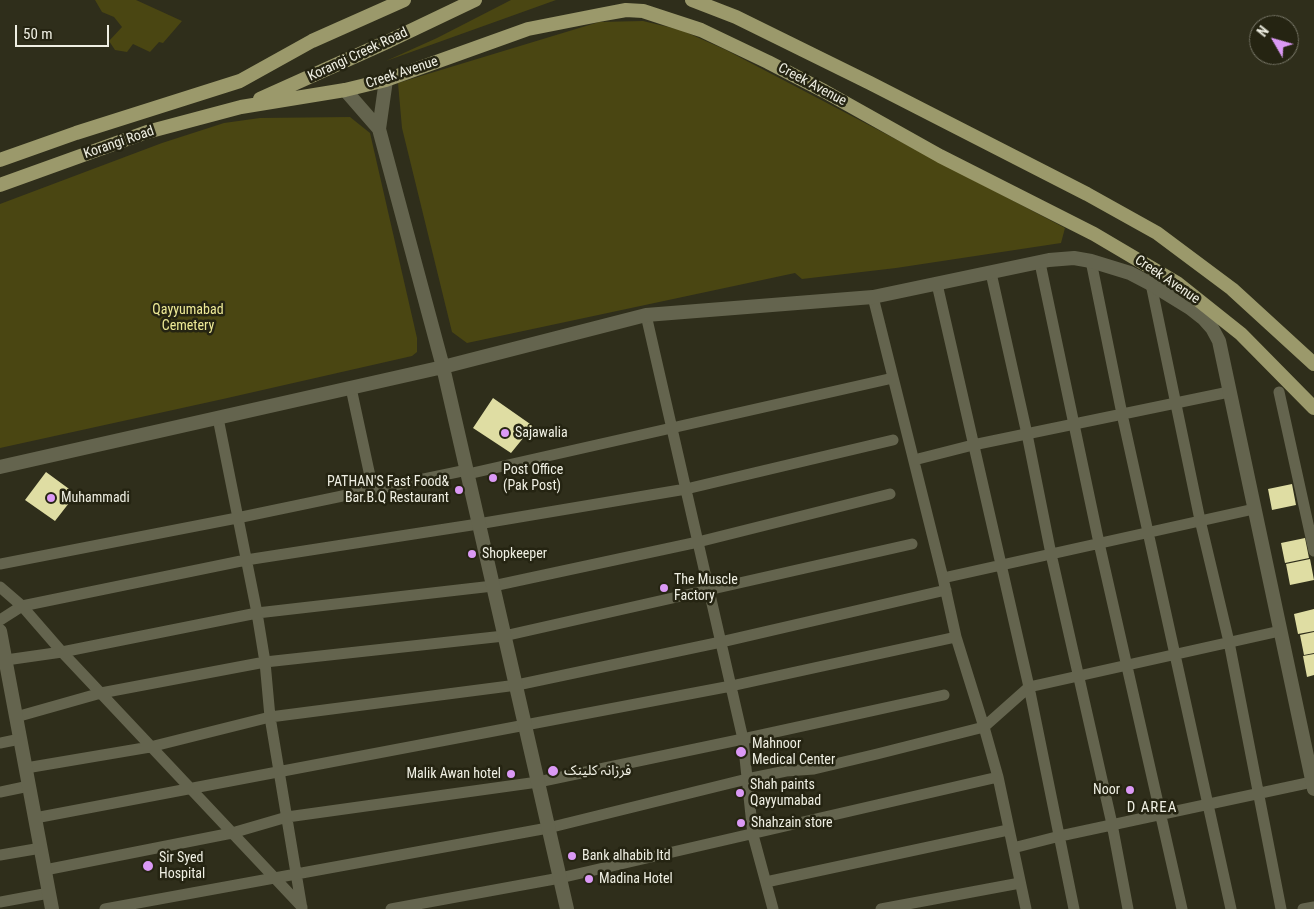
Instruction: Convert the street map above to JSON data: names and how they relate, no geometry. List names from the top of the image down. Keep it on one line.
{"streets":{"main road":["Korangi Creek Road","Creek Avenue","Korangi Road"]},"crossings":[["Korangi Creek Road","Creek Avenue"],["Korangi Creek Road","Korangi Road"],["Creek Avenue","Korangi Road"]],"districts":["D AREA"],"parks":["Qayyumabad Cemetery"],"places":["Sajawalia","Post Office (Pak Post)","PATHAN'S Fast Food& Bar.B.Q Restaurant","Muhammadi","Shopkeeper","The Muscle Factory","Mahnoor Medical Center","فرزانہ کلینک","Malik Awan hotel","Noor","Shah paints Qayyumabad","Shahzain store","Bank alhabib ltd","Sir Syed Hospital","Madina Hotel"],"scale_bar":"50 m","north":"top left"}
